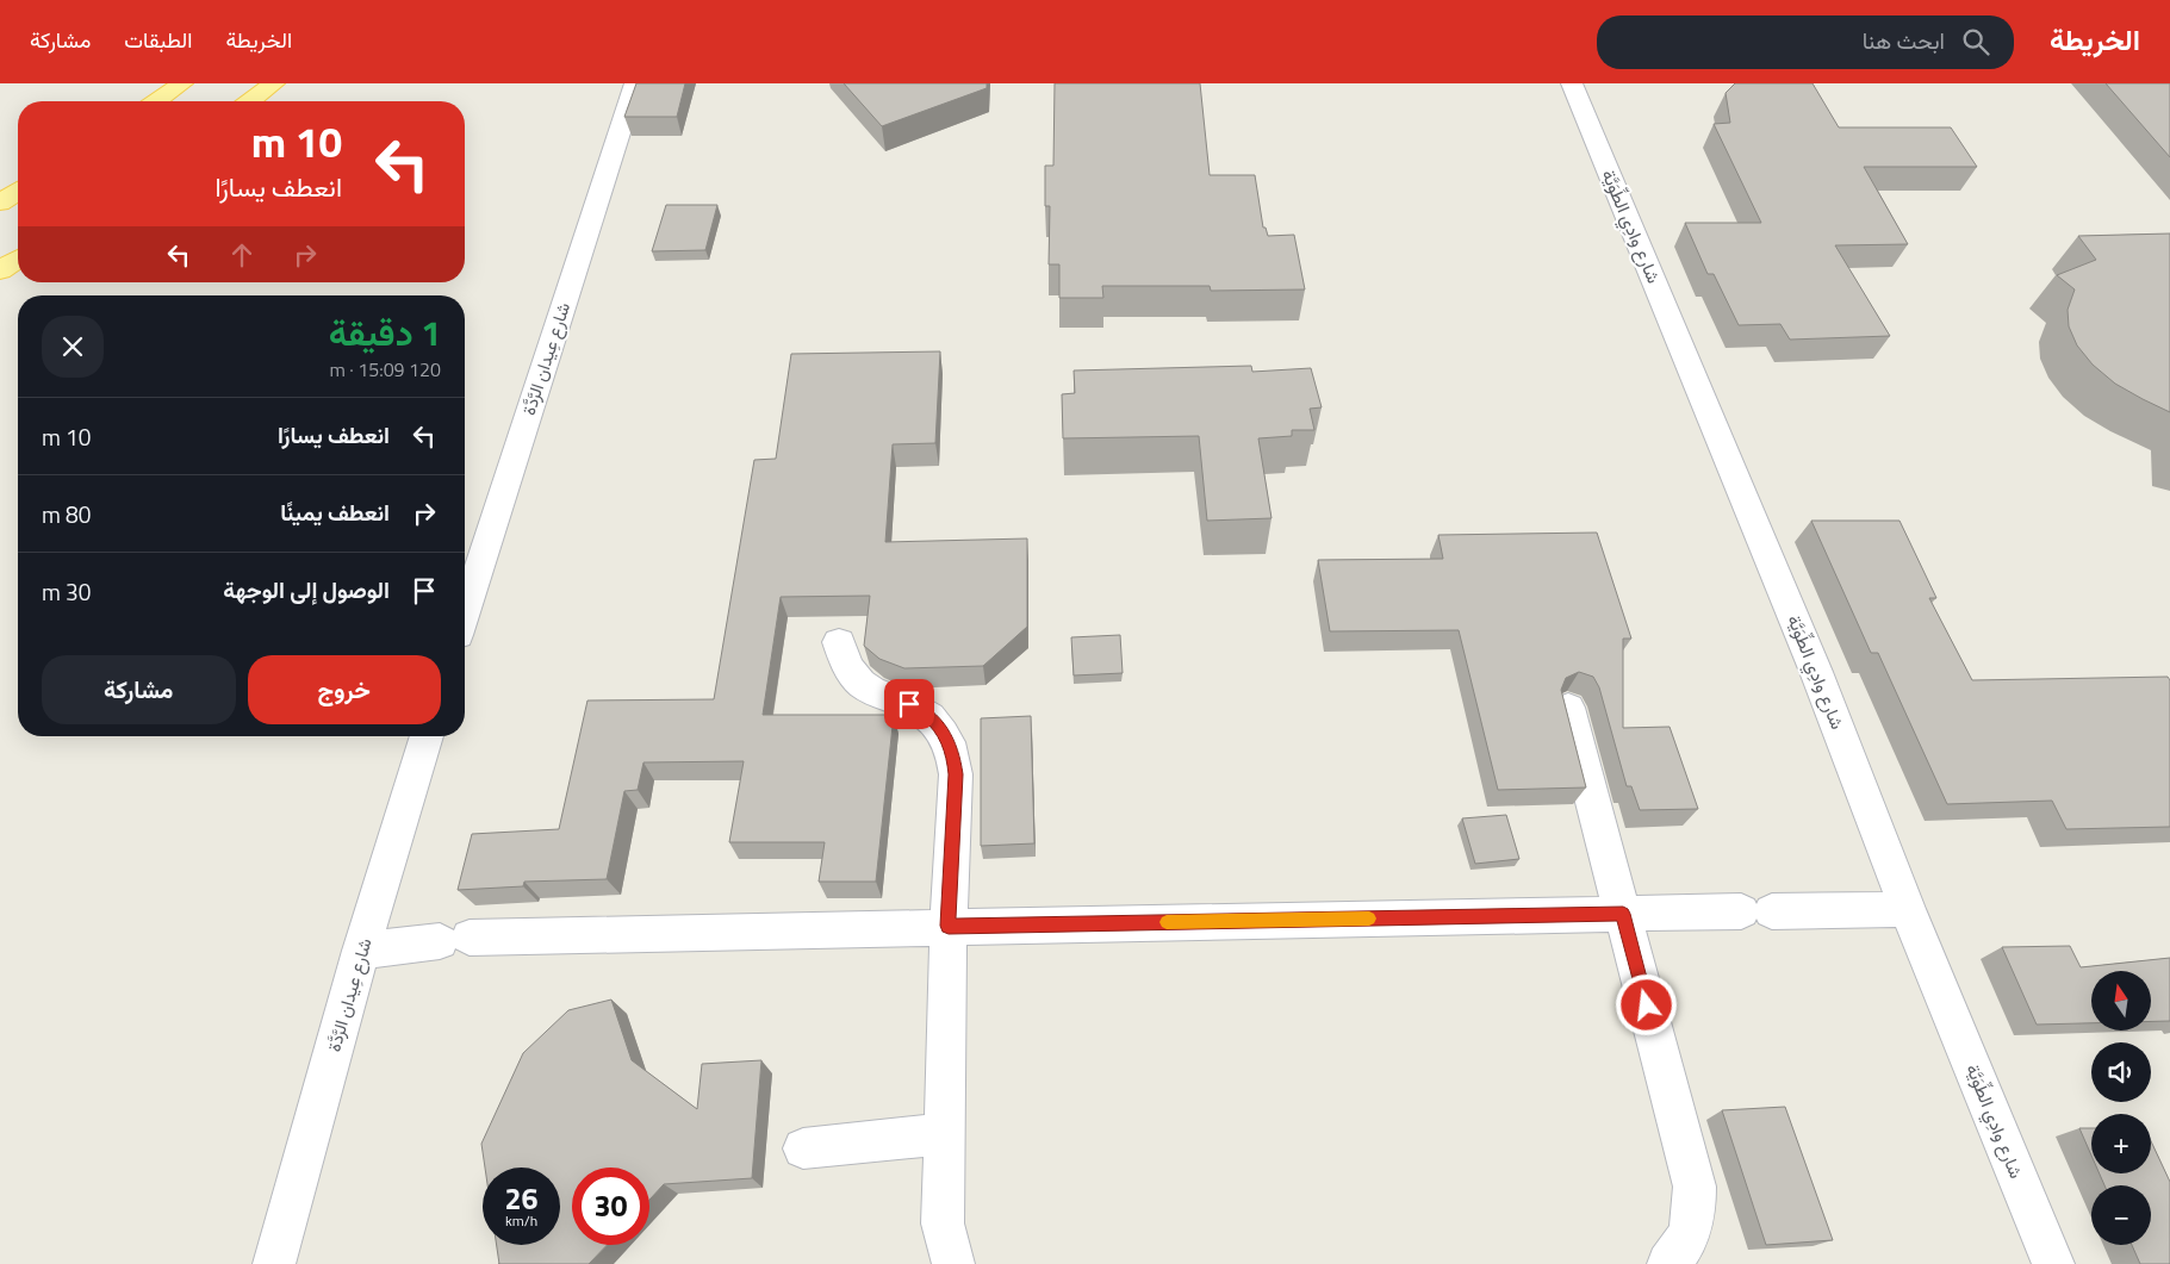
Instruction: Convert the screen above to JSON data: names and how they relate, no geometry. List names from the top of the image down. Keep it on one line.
{"streets":{"street":["شارع وادِي الطِّوَيَّة","شارع عِيدان الرَّدَّة"]},"north":"top","page":{"header":"الخريطة","search":"ابحث هنا","nav":["الخريطة","الطبقات","مشاركة"],"turn":["10 m","انعطف يسارًا"],"heading":["1 دقيقة","120 m · 15:09"],"list":[{"name":"انعطف يسارًا","value":"10 m"},{"name":"انعطف يمينًا","value":"80 m"},{"name":"الوصول إلى الوجهة","value":"30 m"}],"buttons":["خروج","مشاركة"],"map_buttons":["+","−"],"speed":"26 km/h","limit":"30"}}
